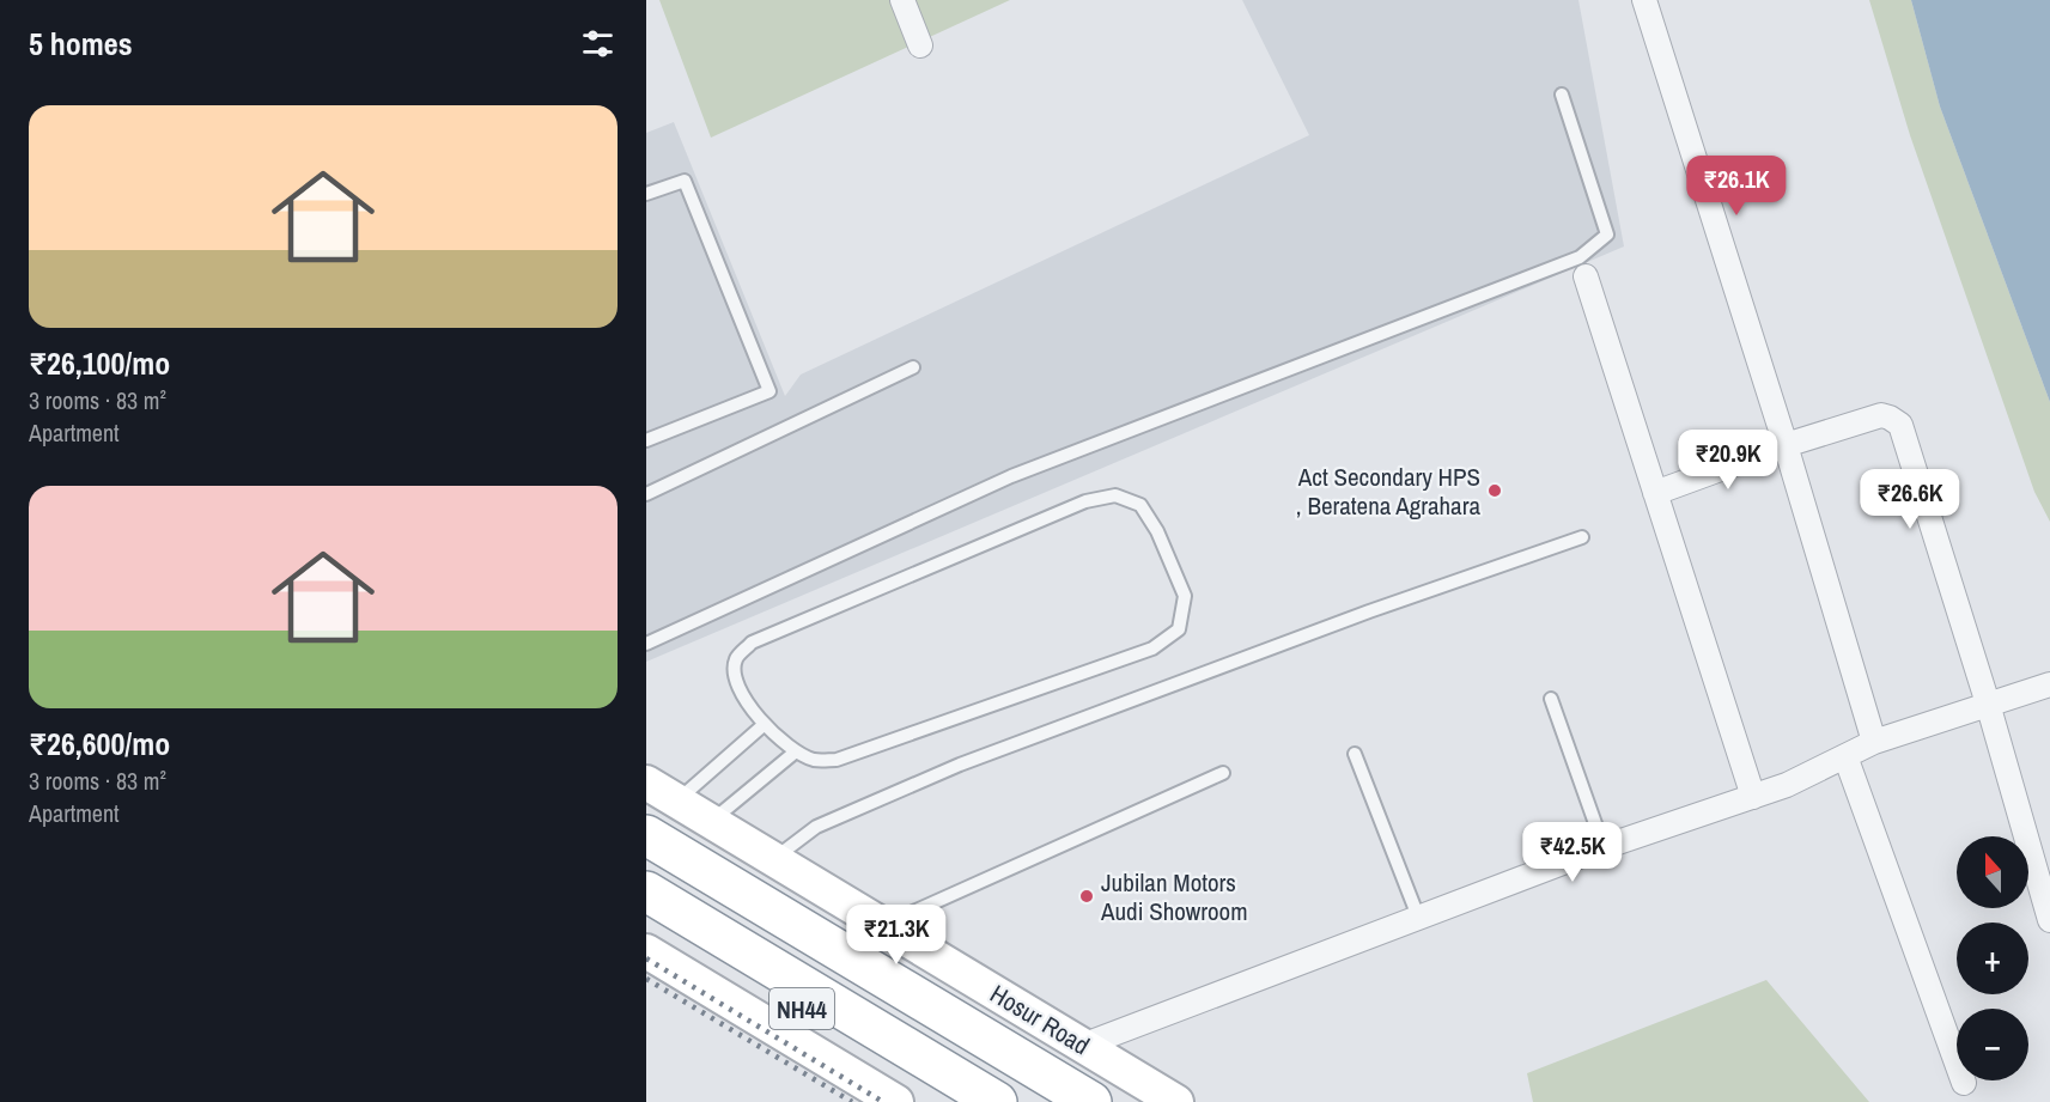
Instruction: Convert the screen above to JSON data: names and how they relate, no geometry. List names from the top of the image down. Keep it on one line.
{"streets":{"highway":["NH44","Hosur Road"]},"places":["Act Secondary HPS , Beratena Agrahara","Jubilan Motors Audi Showroom"],"north":"top","page":{"heading":"5 homes","list":[{"name":"₹26,100/mo","note":"3 rooms · 83 m² · Apartment"},{"name":"₹26,600/mo","note":"3 rooms · 83 m² · Apartment"}],"price":["₹26.1K","₹20.9K","₹26.6K","₹42.5K","₹21.3K"],"map_buttons":["+","−"]}}
